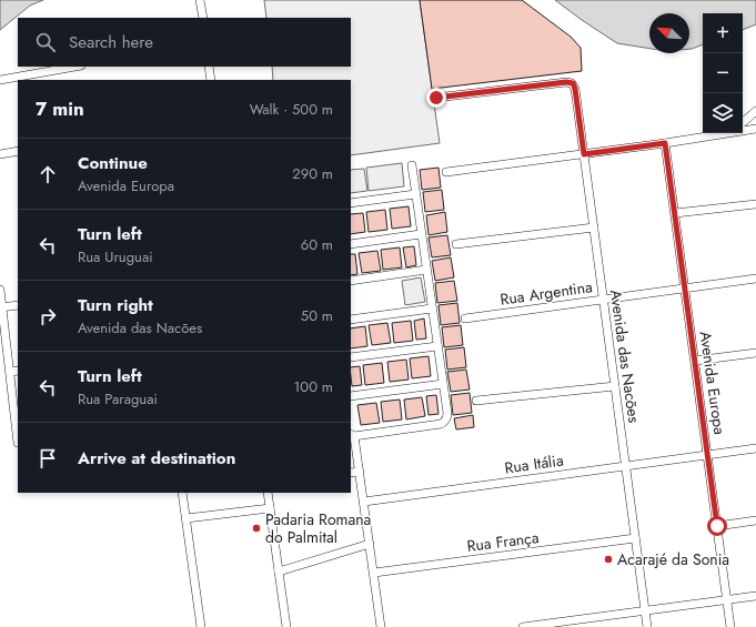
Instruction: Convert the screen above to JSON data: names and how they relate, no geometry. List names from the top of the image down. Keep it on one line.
{"streets":{"street":["Rua Argentina","Avenida das Nacões","Avenida Europa","Rua Itália","Rua França"]},"crossings":[["Rua Argentina","Avenida das Nacões"],["Rua Argentina","Avenida Europa"],["Avenida das Nacões","Rua Itália"],["Avenida das Nacões","Rua França"],["Avenida Europa","Rua Itália"]],"places":["Padaria Romana do Palmital","Acarajé da Sonia"],"north":"top left","page":{"map_buttons":["+","−"],"search":"Search here","heading":["7 min","Walk · 500 m"],"list":[["Continue","Avenida Europa","290 m"],["Turn left","Rua Uruguai","60 m"],["Turn right","Avenida das Nacões","50 m"],["Turn left","Rua Paraguai","100 m"],"Arrive at destination"]}}
